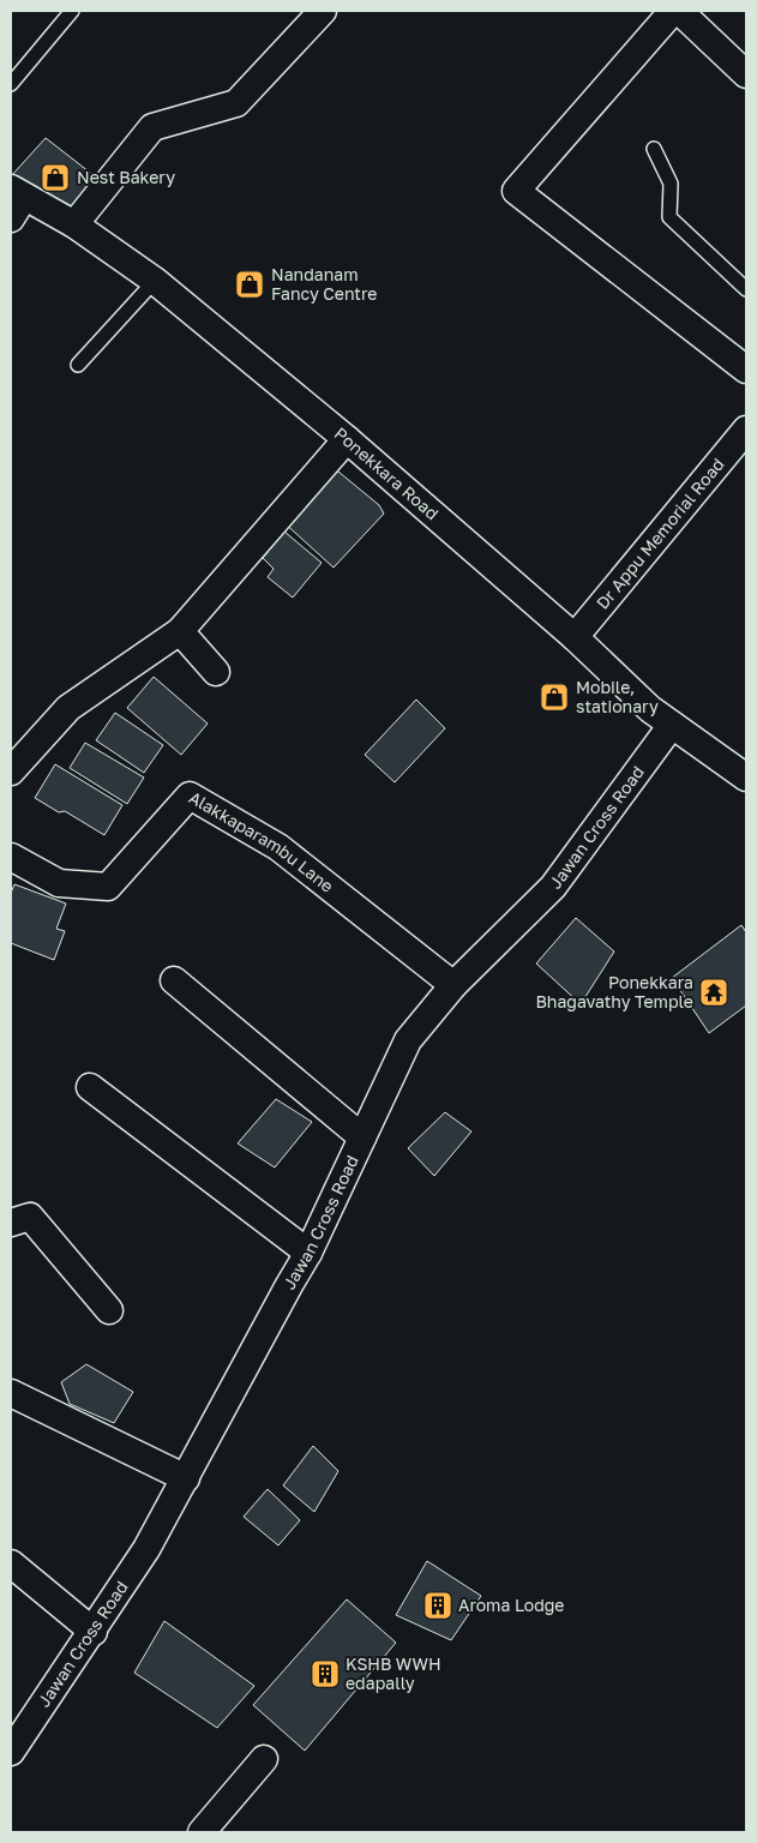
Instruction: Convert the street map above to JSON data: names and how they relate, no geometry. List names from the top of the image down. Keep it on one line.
{"streets":{"street":["Ponekkara Road","Dr Appu Memorial Road","Jawan Cross Road","Alakkaparambu Lane"]},"crossings":[["Ponekkara Road","Dr Appu Memorial Road"],["Ponekkara Road","Jawan Cross Road"],["Jawan Cross Road","Alakkaparambu Lane"]],"places":{"shop":["Nest Bakery","Nandanam Fancy Centre","Mobile, stationary"],"temple":["Ponekkara Bhagavathy Temple"],"building":["Aroma Lodge","KSHB WWH edapally"]}}
